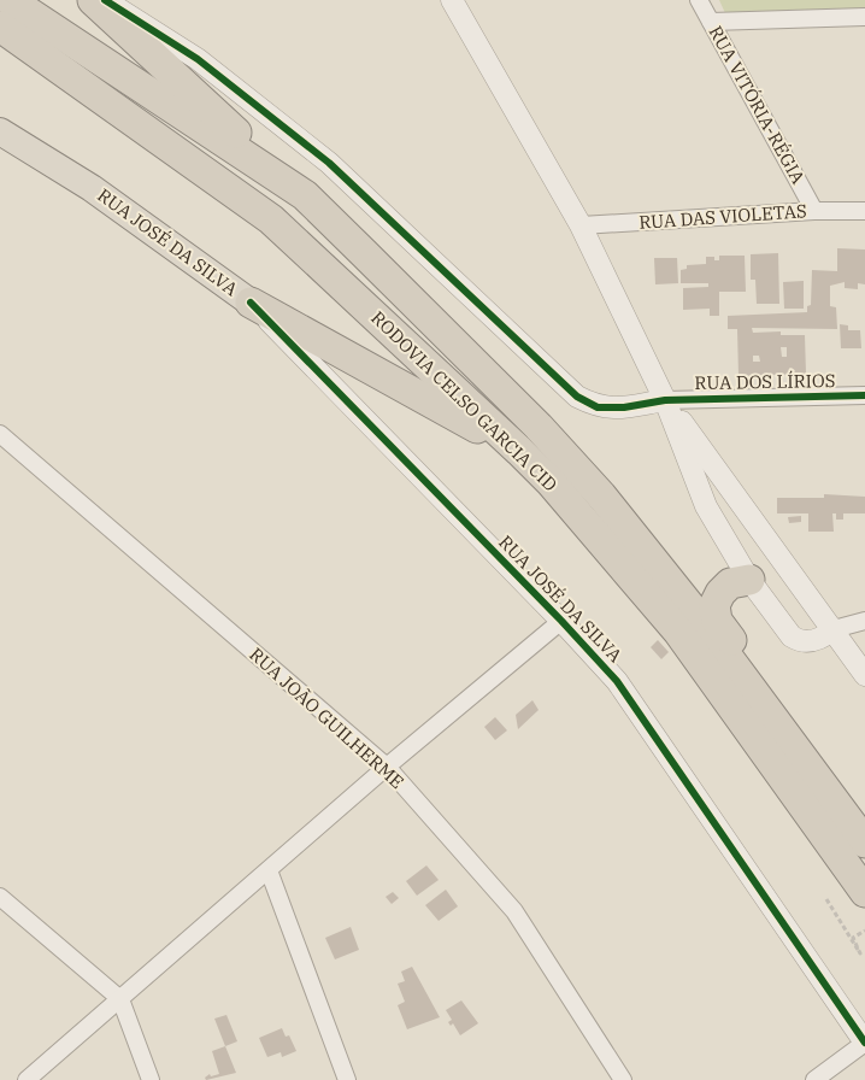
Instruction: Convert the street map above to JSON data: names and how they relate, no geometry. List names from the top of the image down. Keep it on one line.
{"streets":{"highway":["RUA JOSÉ DA SILVA","RODOVIA CELSO GARCIA CID"],"street":["RUA VITÓRIA-RÉGIA","RUA DAS VIOLETAS","RUA DOS LÍRIOS","RUA JOÃO GUILHERME"]},"crossings":[["RUA VITÓRIA-RÉGIA","RUA DAS VIOLETAS"]]}
